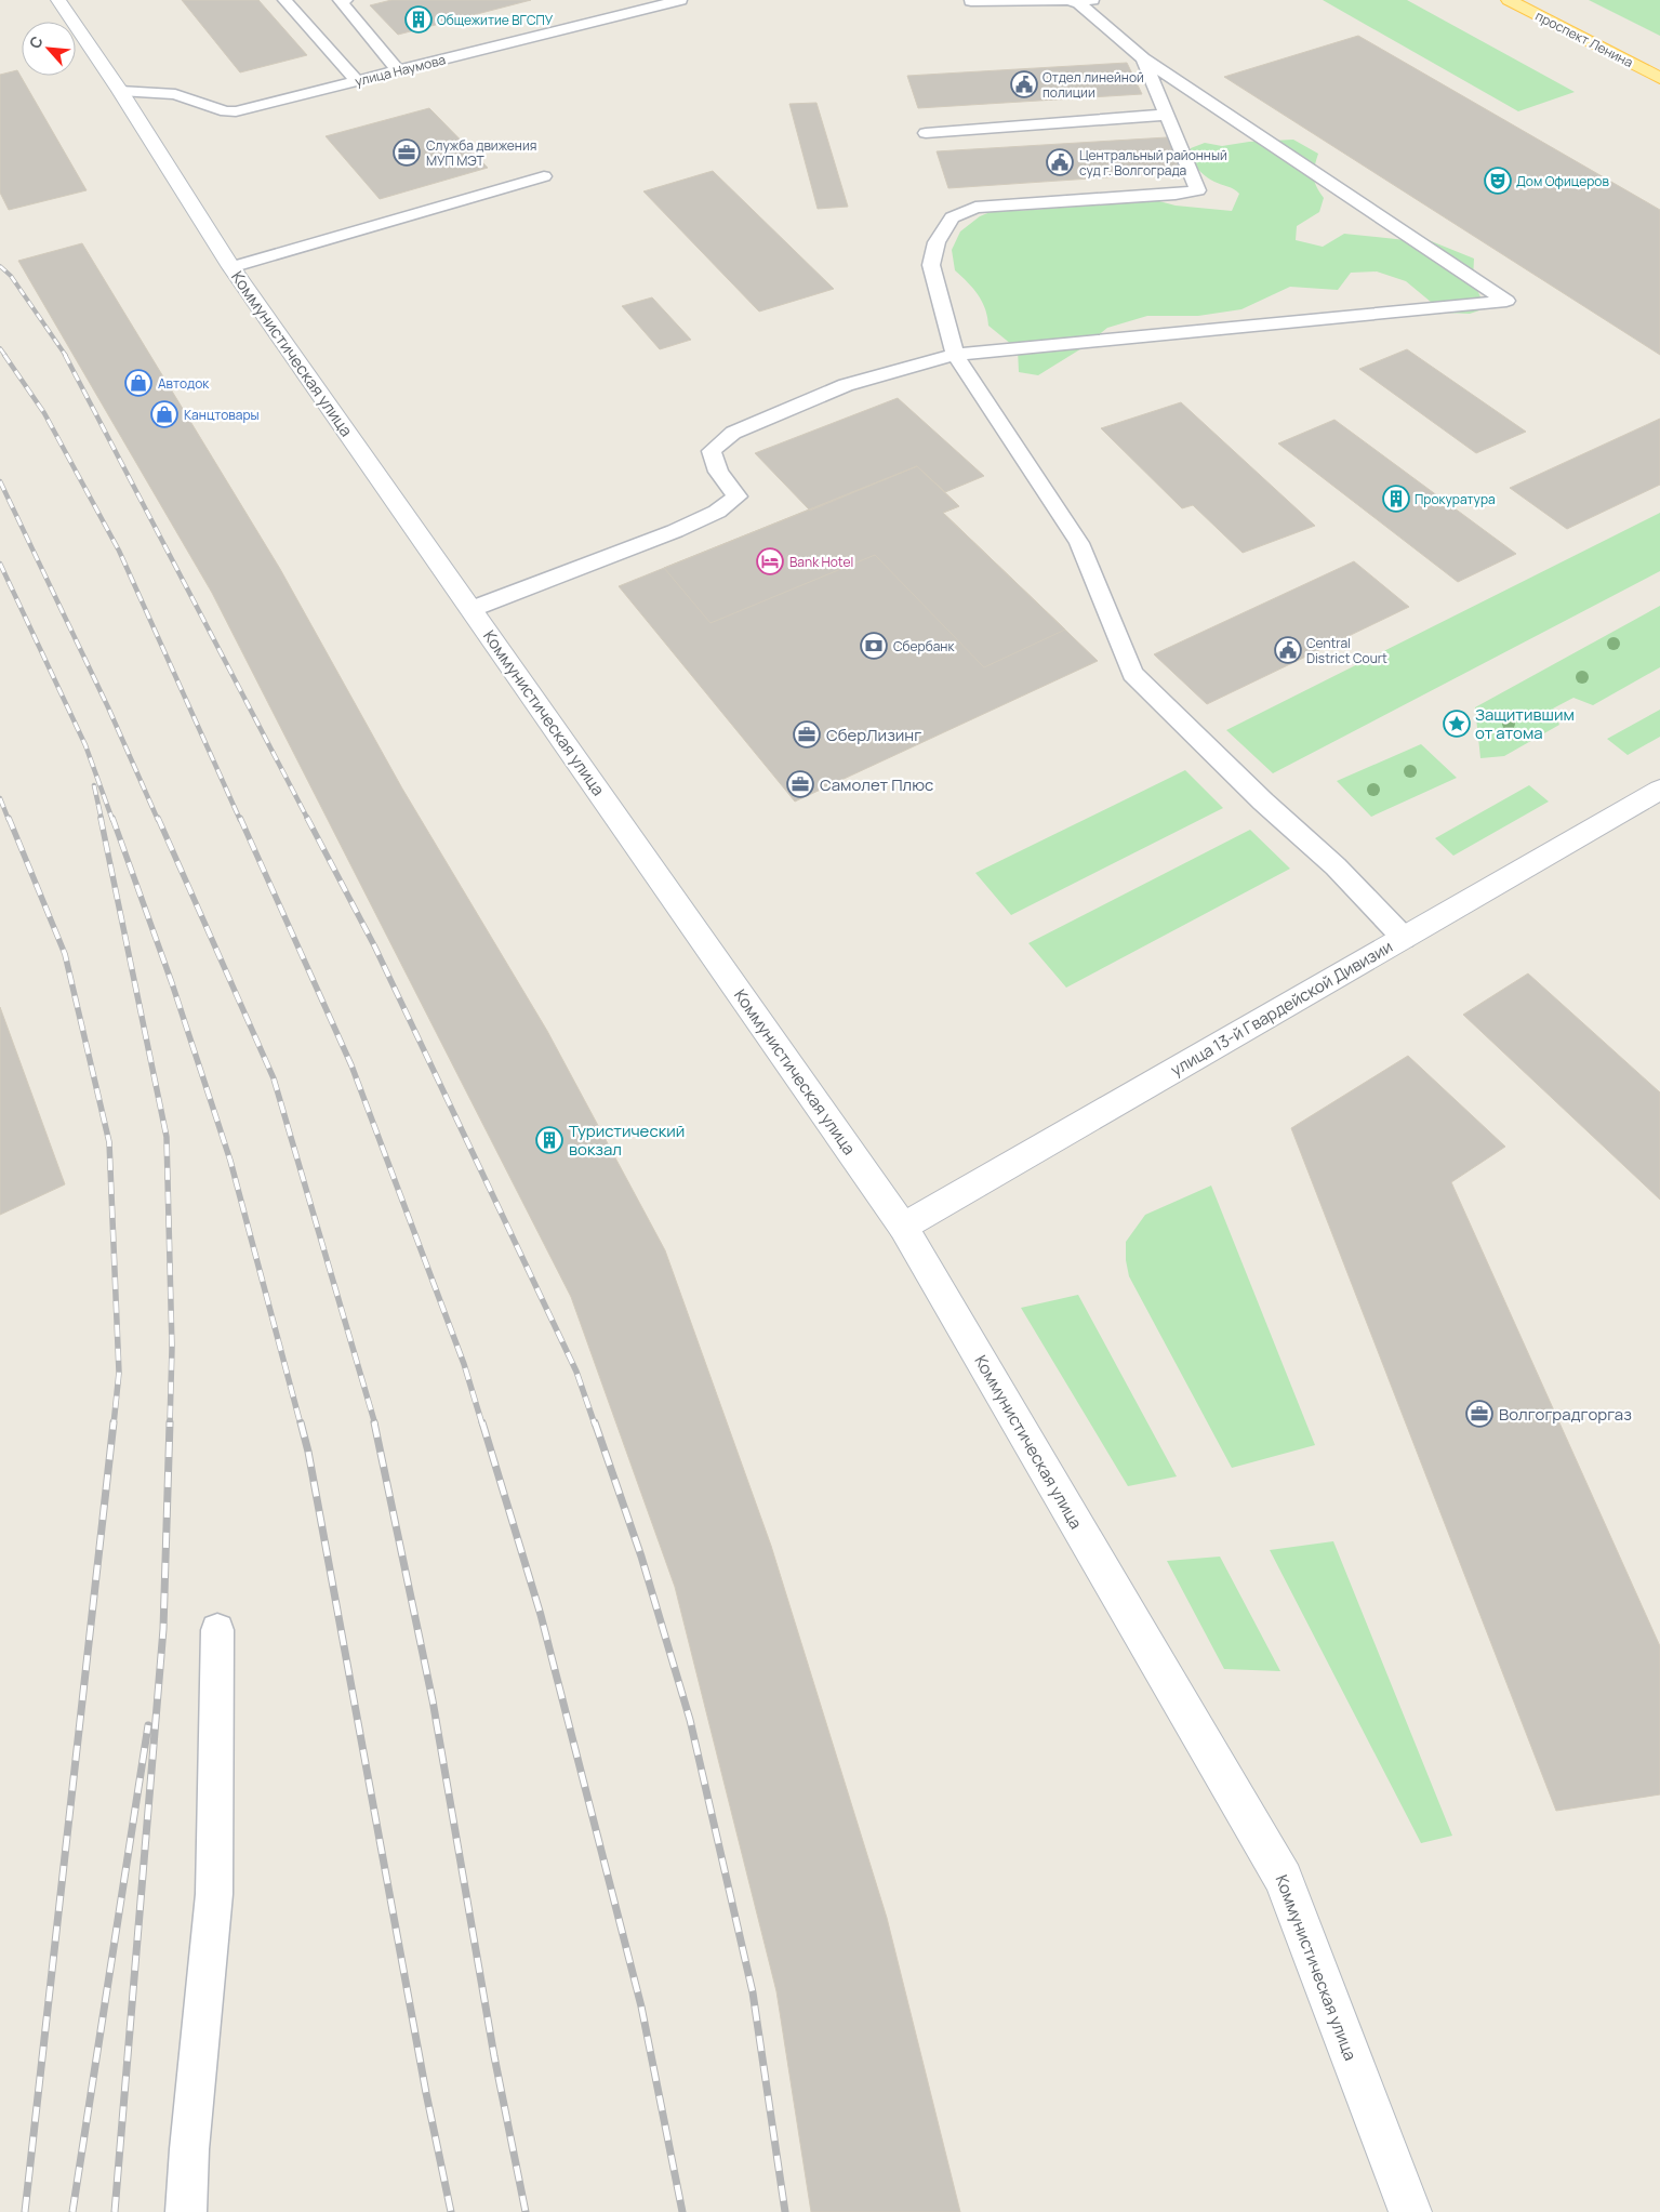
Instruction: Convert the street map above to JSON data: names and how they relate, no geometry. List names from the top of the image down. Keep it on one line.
{"streets":{"main road":["проспект Ленина","Коммунистическая улица","улица 13-й Гвардейской Дивизии"],"lane":["улица Наумова"]},"crossings":[["улица Наумова","Коммунистическая улица"],["Коммунистическая улица","улица 13-й Гвардейской Дивизии"]],"places":{"building":["Общежитие ВГСПУ","Прокуратура","Туристический вокзал"],"public building":["Отдел линейной полиции","Центральный районный суд г. Волгограда","Central District Court"],"office":["Служба движения МУП МЭТ","СберЛизинг","Самолет Плюс","Волгоградгоргаз"],"theatre":["Дом Офицеров"],"shop":["Автодок","Канцтовары"],"hotel":["Bank Hotel"],"bank":["Сбербанк"],"place":["Защитившим от атома"]},"north":"top left"}
